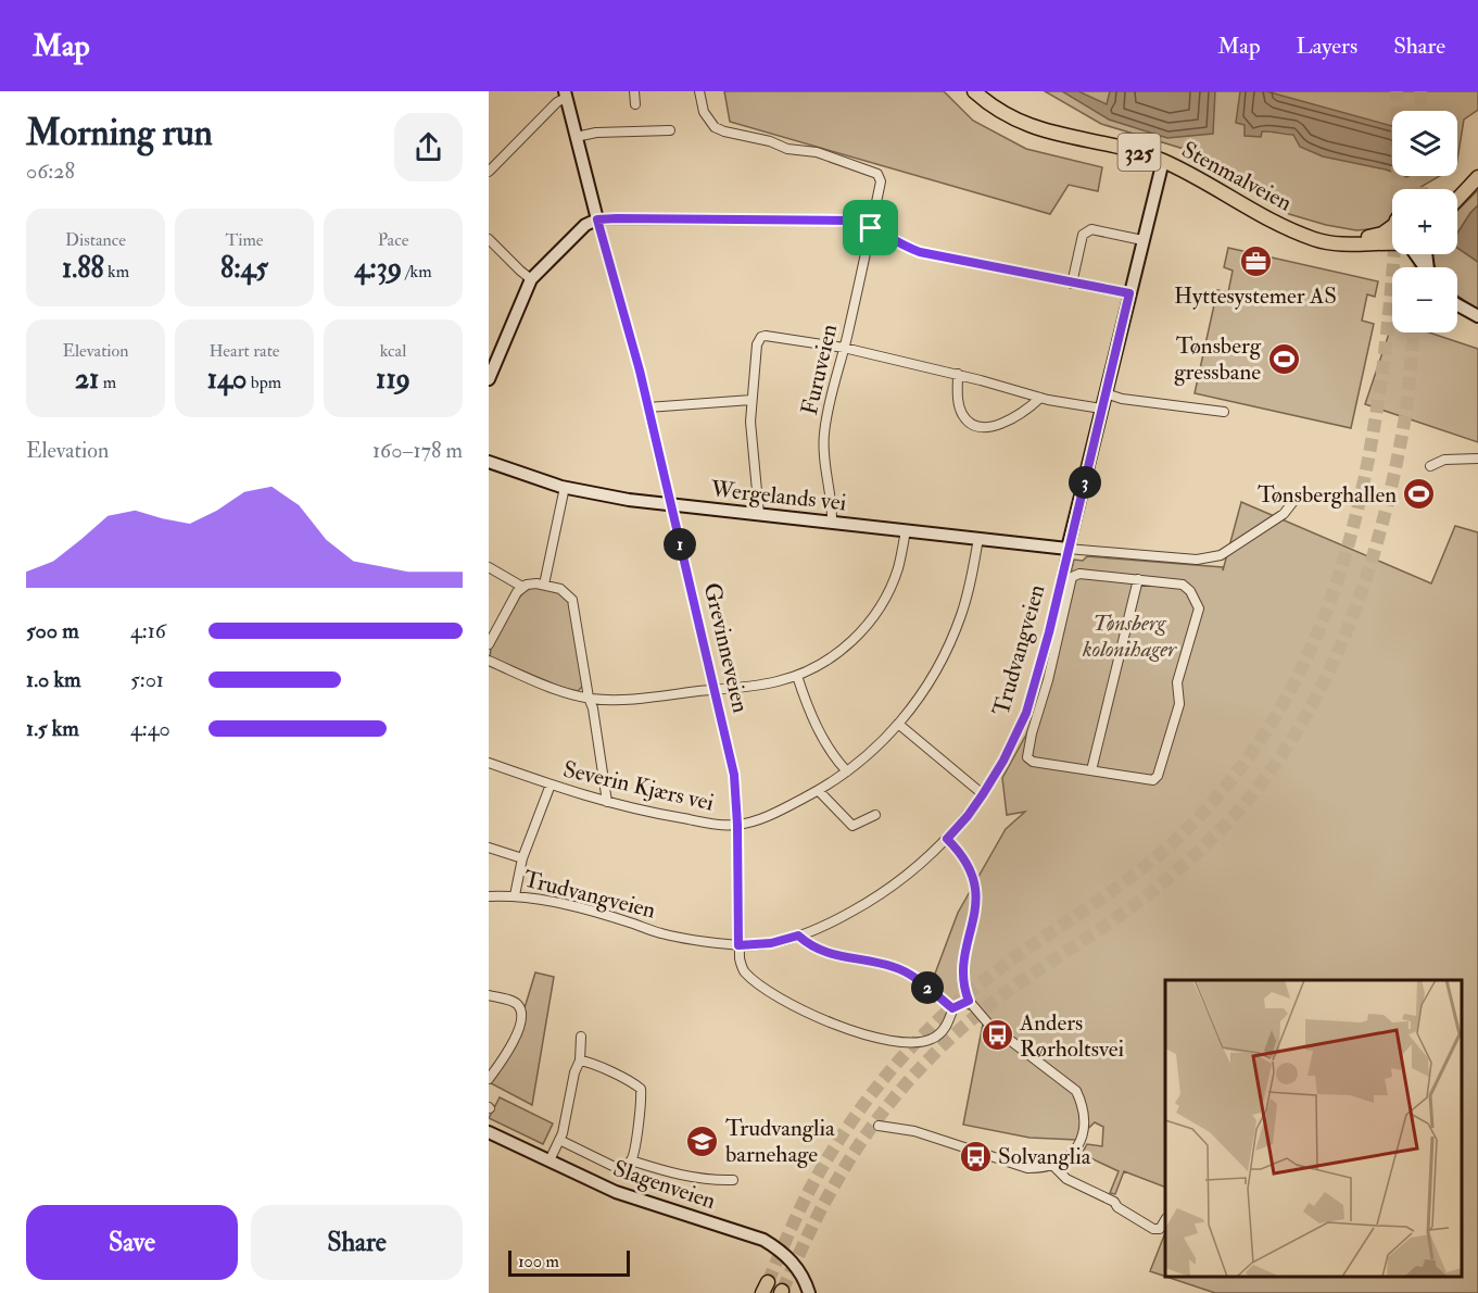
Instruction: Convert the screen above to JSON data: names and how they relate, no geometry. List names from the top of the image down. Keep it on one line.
{"streets":{"main road":["325","Stenmalveien","Wergelands vei","Grevinneveien","Trudvangveien","Slagenveien"],"street":["Furuveien","Severin Kjærs vei"]},"crossings":[["Stenmalveien","Trudvangveien"],["Furuveien","Wergelands vei"],["Wergelands vei","Grevinneveien"],["Wergelands vei","Trudvangveien"],["Wergelands vei","Severin Kjærs vei"],["Grevinneveien","Trudvangveien"],["Grevinneveien","Severin Kjærs vei"]],"parks":["Tønsberg kolonihager"],"places":{"office":["Hyttesystemer AS"],"sports":["Tønsberg gressbane","Tønsberghallen"],"bus stop":["Anders Rørholtsvei","Solvanglia"],"school or university":["Trudvanglia barnehage"]},"scale_bar":"100 m","page":{"header":"Map","nav":["Map","Layers","Share"],"heading":["Morning run","06:28"],"map_buttons":["+","−"],"stats":[["Distance","1.88 km"],["Time","8:45"],["Pace","4:39 /km"],["Elevation","21 m"],["Heart rate","140 bpm"],["kcal","119"]],"chart":["Elevation","160–178 m"],"pins":["3","1","2"],"list":[{"name":"500 m","note":"4:16"},{"name":"1.0 km","note":"5:01"},{"name":"1.5 km","note":"4:40"}],"buttons":["Save","Share"],"scale":"100 m"}}
